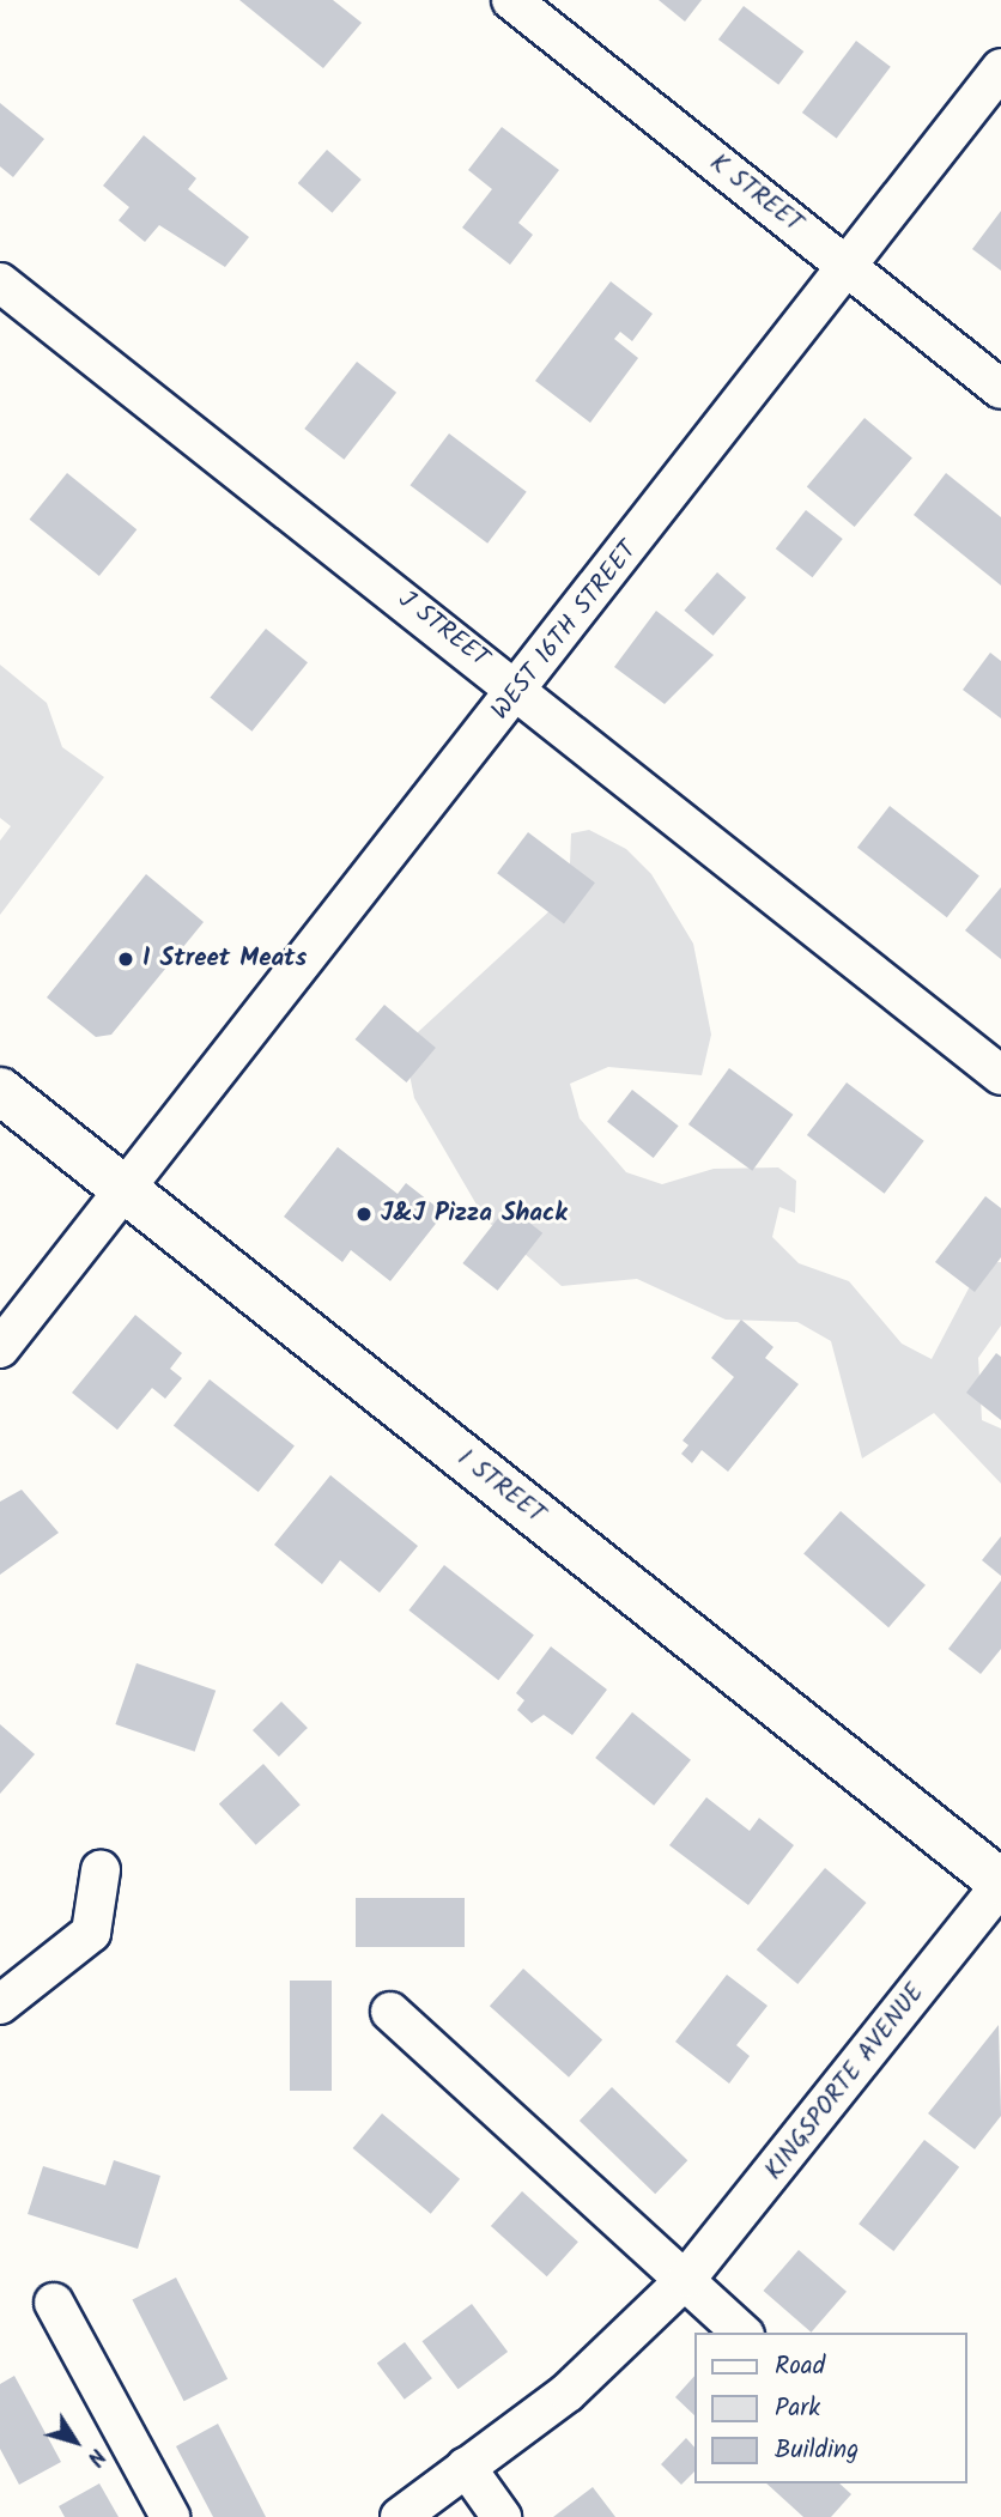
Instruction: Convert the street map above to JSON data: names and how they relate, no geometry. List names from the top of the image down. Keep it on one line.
{"streets":{"street":["K STREET","J STREET","WEST 16TH STREET","I STREET","KINGSPORTE AVENUE"]},"crossings":[["K STREET","WEST 16TH STREET"],["J STREET","WEST 16TH STREET"],["WEST 16TH STREET","I STREET"],["I STREET","KINGSPORTE AVENUE"]],"places":["I Street Meats","J&J Pizza Shack"],"legend":["Road","Park","Building"],"north":"bottom right"}
